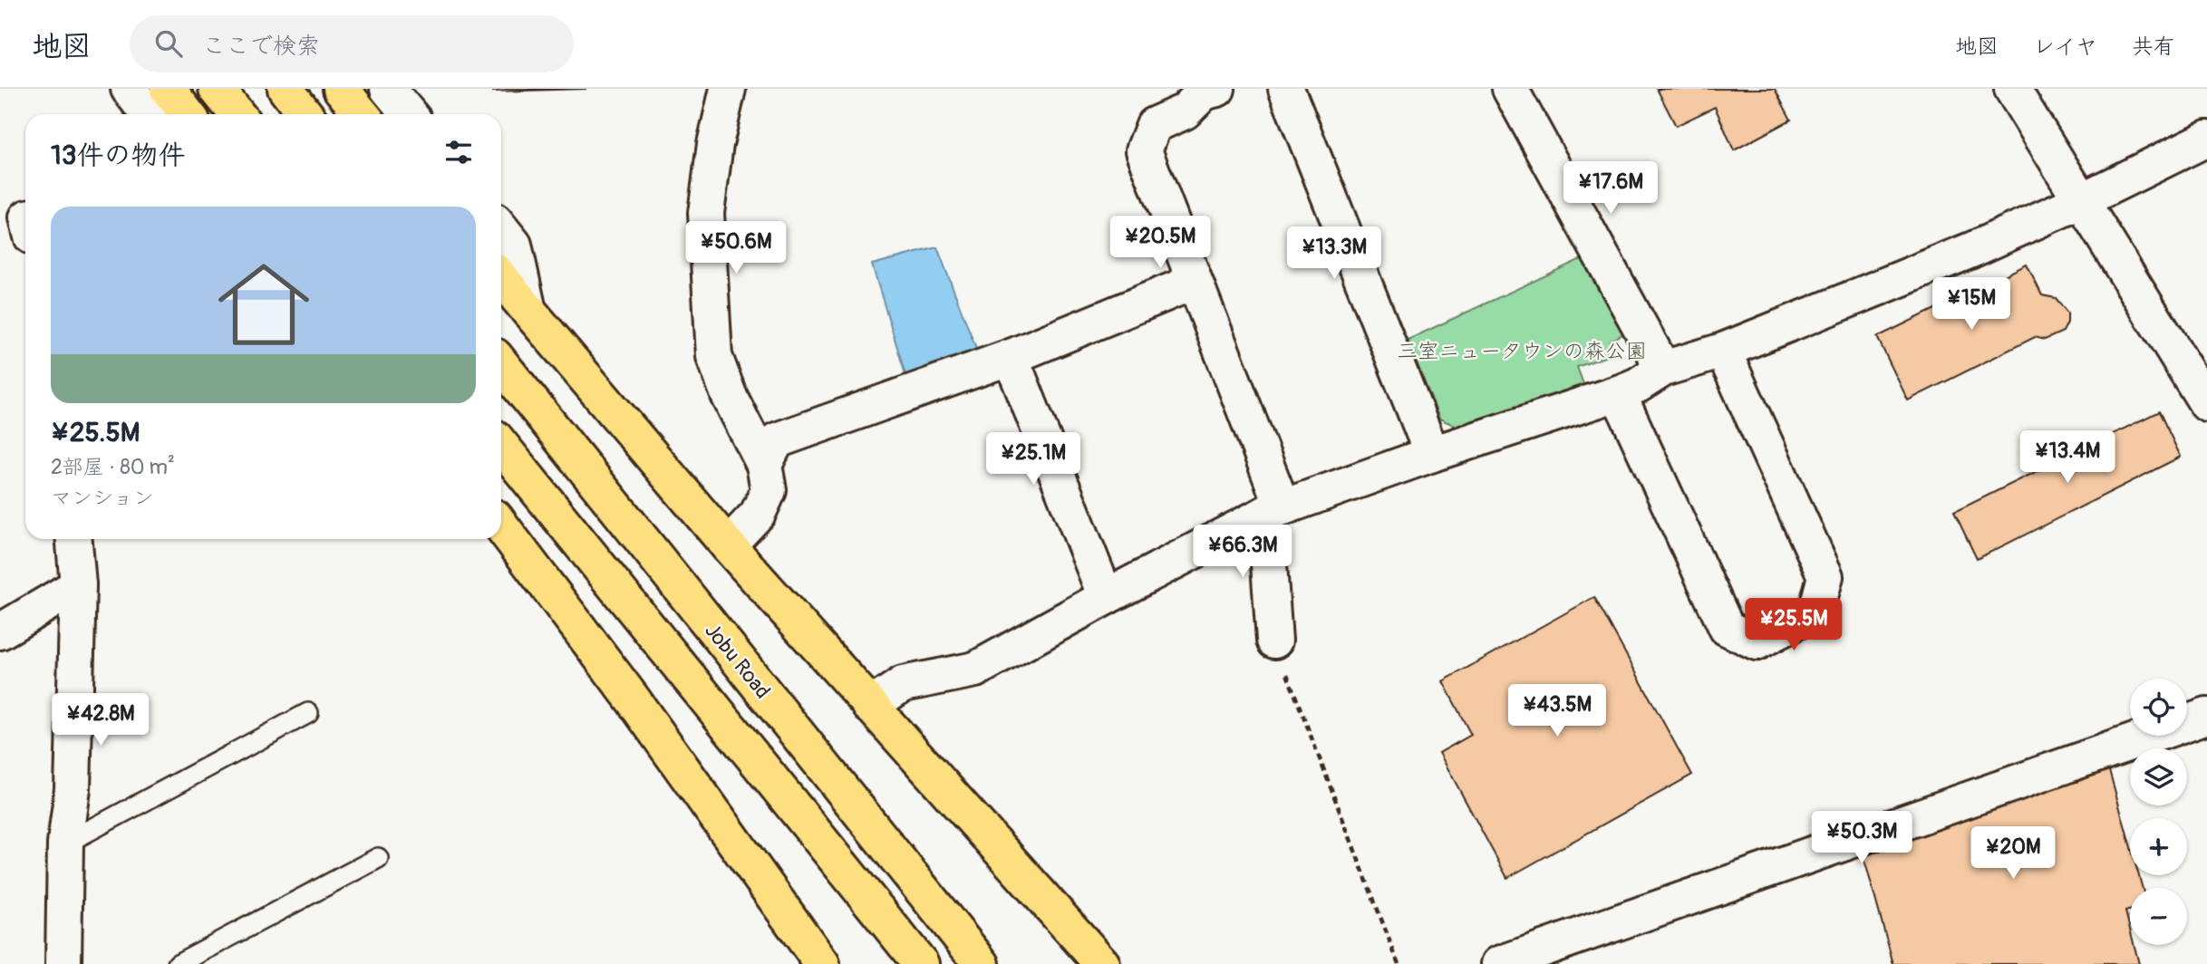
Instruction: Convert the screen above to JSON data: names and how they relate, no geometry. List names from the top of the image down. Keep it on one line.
{"streets":{"highway":["Jobu Road"]},"parks":["三室ニュータウンの森公園"],"page":{"header":"地図","search":"ここで検索","nav":["地図","レイヤ","共有"],"heading":"13件の物件","price":["¥17.6M","¥20.5M","¥50.6M","¥13.3M","¥15M","¥13.4M","¥25.1M","¥66.3M","¥25.5M","¥43.5M","¥42.8M","¥50.3M","¥20M"],"list":[{"name":"¥25.5M","note":"2部屋 · 80 m² · マンション"}],"map_buttons":["+","−"]}}
